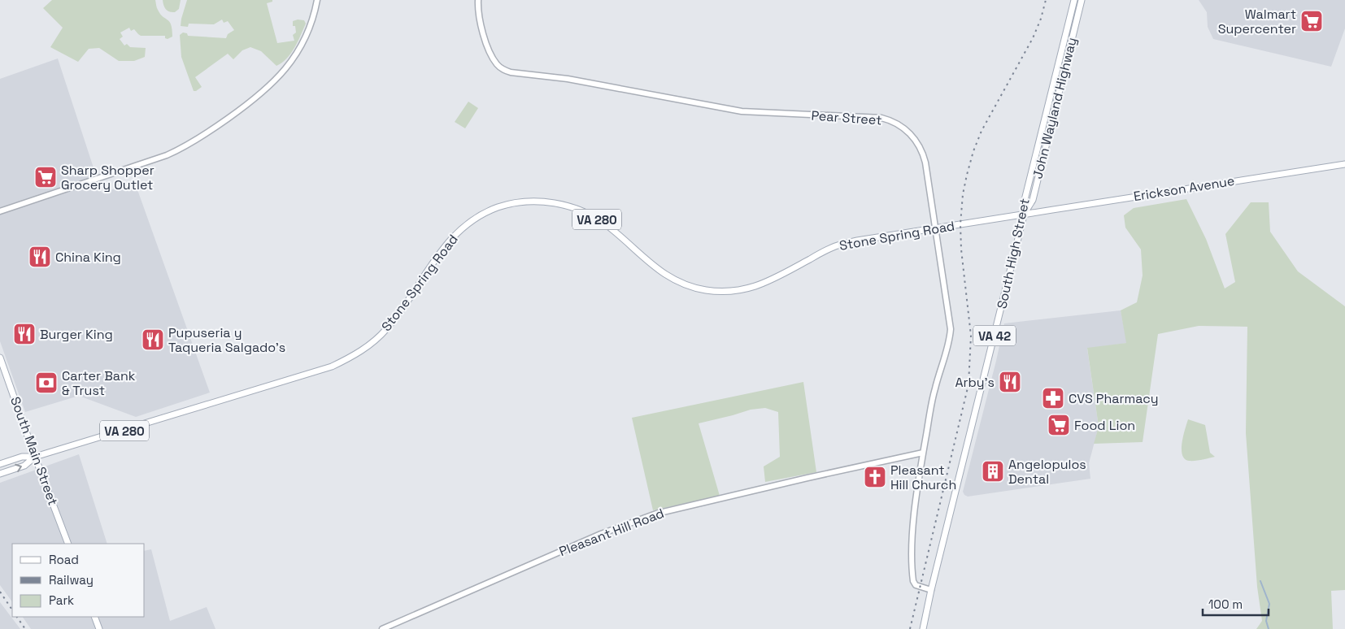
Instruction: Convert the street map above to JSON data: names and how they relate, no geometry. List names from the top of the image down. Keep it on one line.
{"streets":{"main road":["John Wayland Highway","Erickson Avenue","VA 280","Stone Spring Road","South High Street","VA 42","South Main Street"],"street":["Pear Street","Pleasant Hill Road"]},"crossings":[["John Wayland Highway","Erickson Avenue"],["John Wayland Highway","Stone Spring Road"],["John Wayland Highway","South High Street"],["Pear Street","Stone Spring Road"],["Pear Street","South High Street"],["Pear Street","Pleasant Hill Road"],["Erickson Avenue","Stone Spring Road"],["Erickson Avenue","South High Street"],["Stone Spring Road","South High Street"],["Stone Spring Road","South Main Street"]],"places":{"supermarket":["Walmart Supercenter","Sharp Shopper Grocery Outlet","Food Lion"],"restaurant":["China King","Burger King","Pupuseria y Taqueria Salgado's","Arby's"],"bank":["Carter Bank & Trust"],"pharmacy":["CVS Pharmacy"],"building":["Angelopulos Dental"],"church":["Pleasant Hill Church"]},"legend":["Road","Railway","Park"],"scale_bar":"100 m"}
